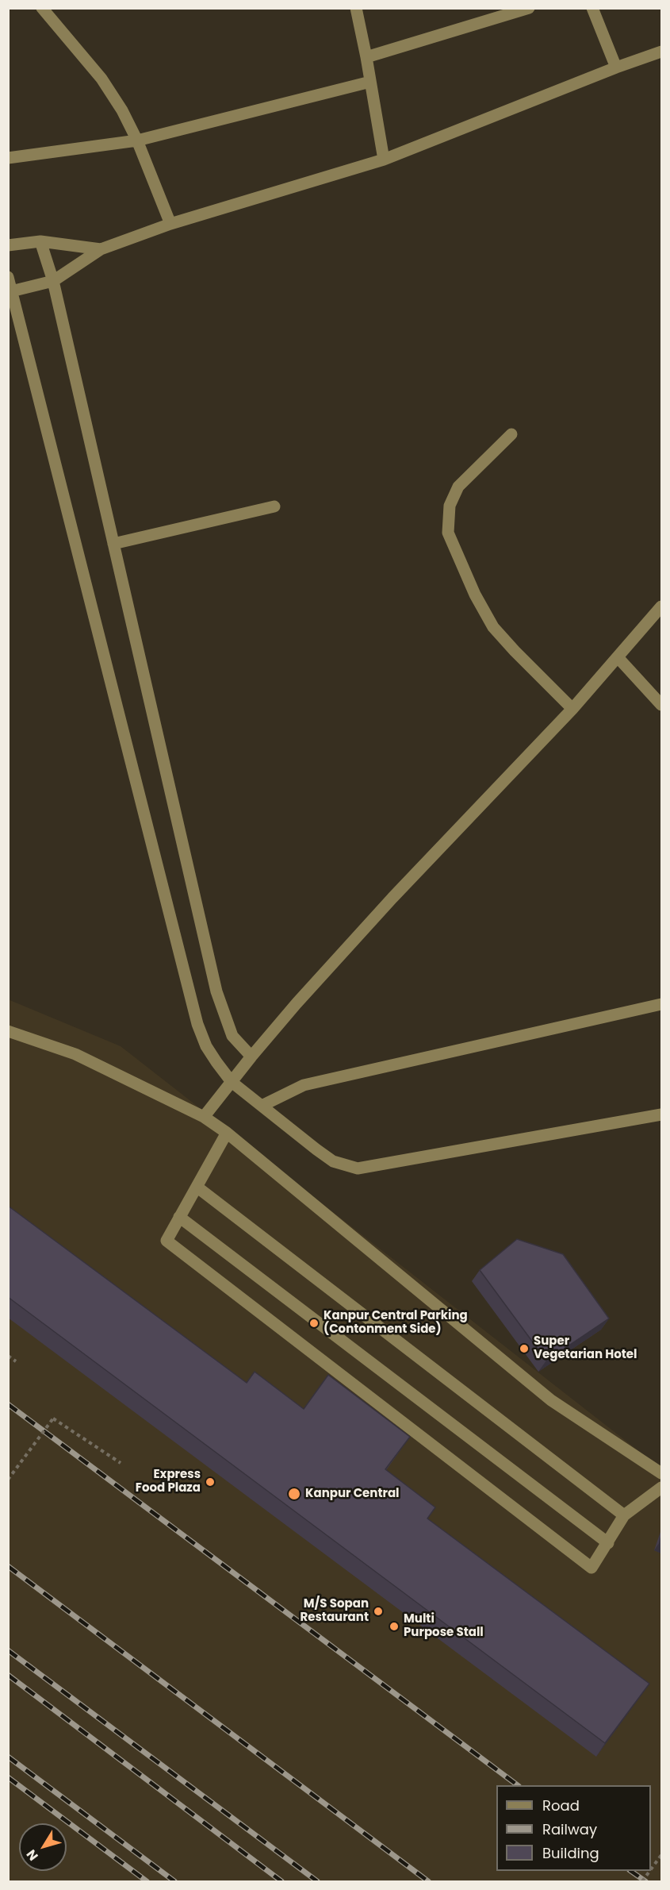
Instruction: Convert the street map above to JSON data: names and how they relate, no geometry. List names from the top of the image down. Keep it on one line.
{"places":["Kanpur Central Parking (Contonment Side)","Super Vegetarian Hotel","Express Food Plaza","Kanpur Central","M/S Sopan Restaurant","Multi Purpose Stall"],"legend":["Road","Railway","Building"],"north":"bottom left"}
